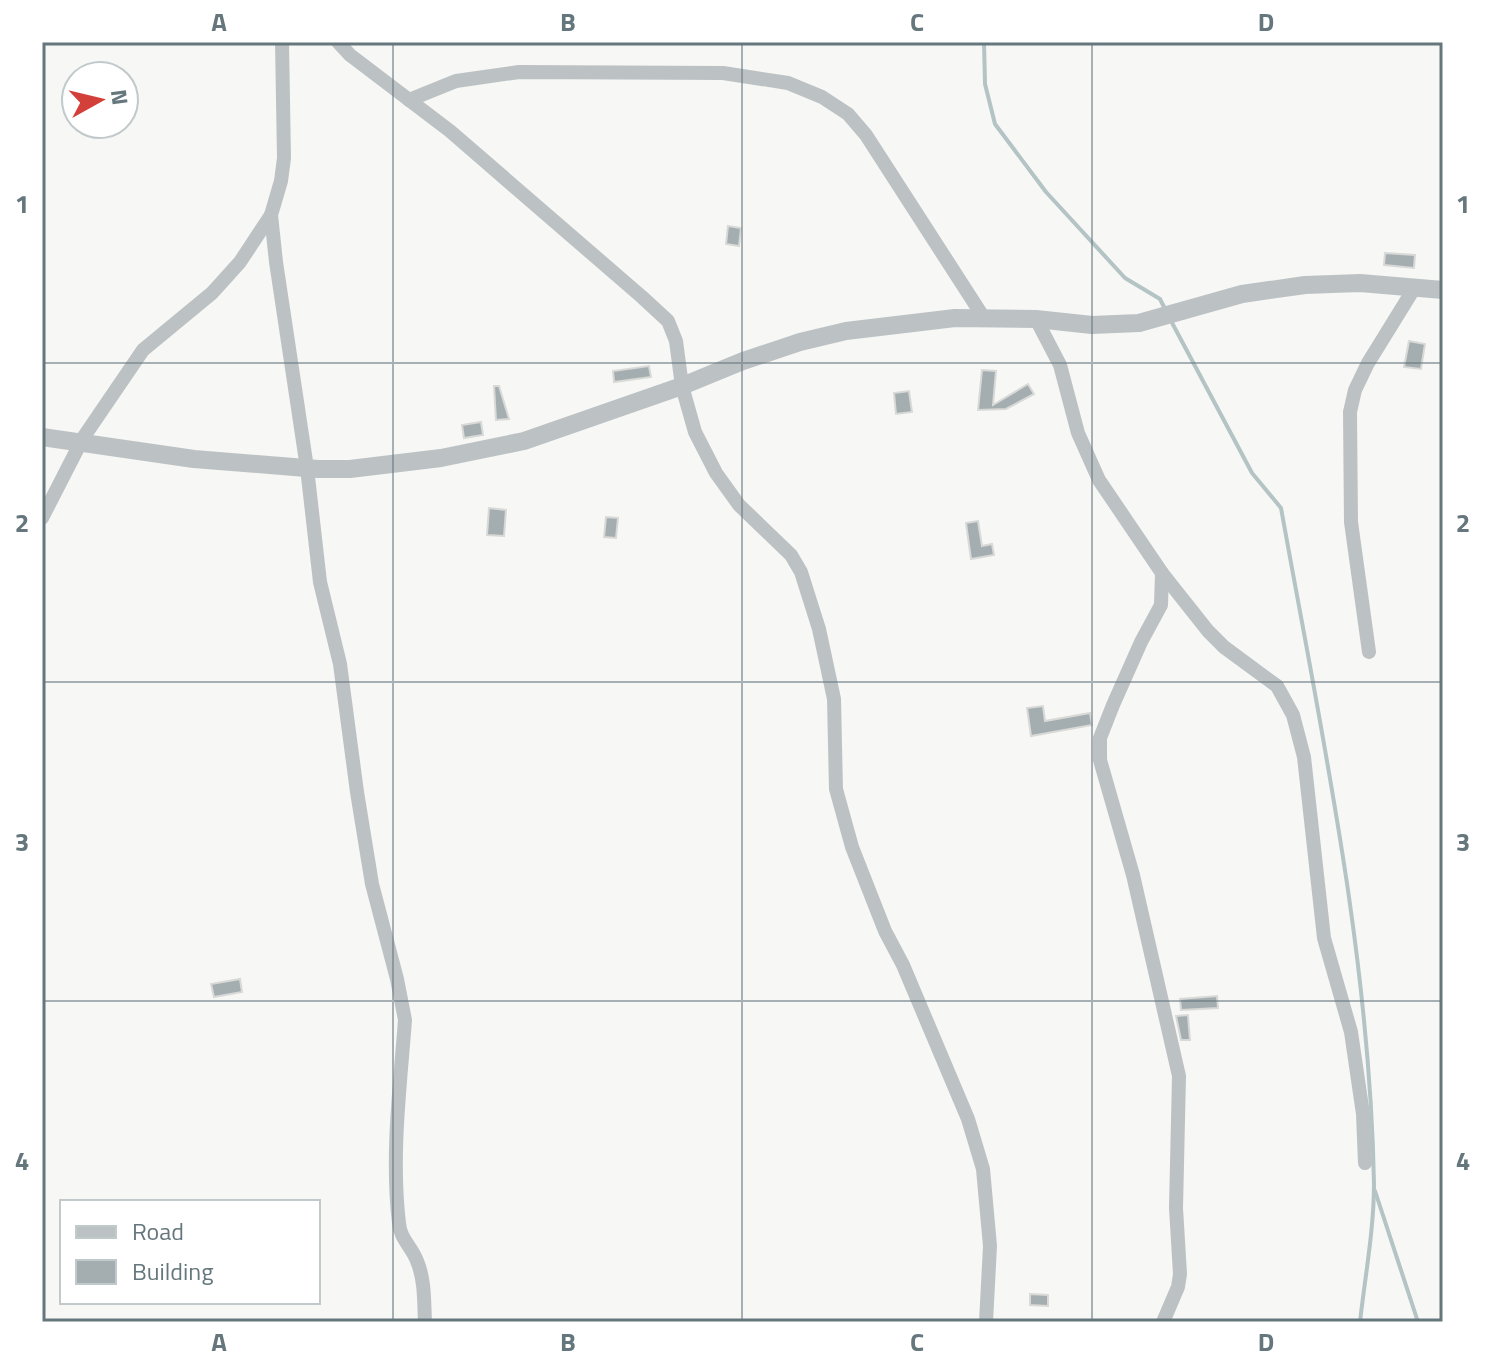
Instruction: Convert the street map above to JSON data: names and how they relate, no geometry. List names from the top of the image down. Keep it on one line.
{"legend":["Road","Building"],"north":"right","grid":{"columns":["A","B","C","D"],"rows":["1","2","3","4"]}}
